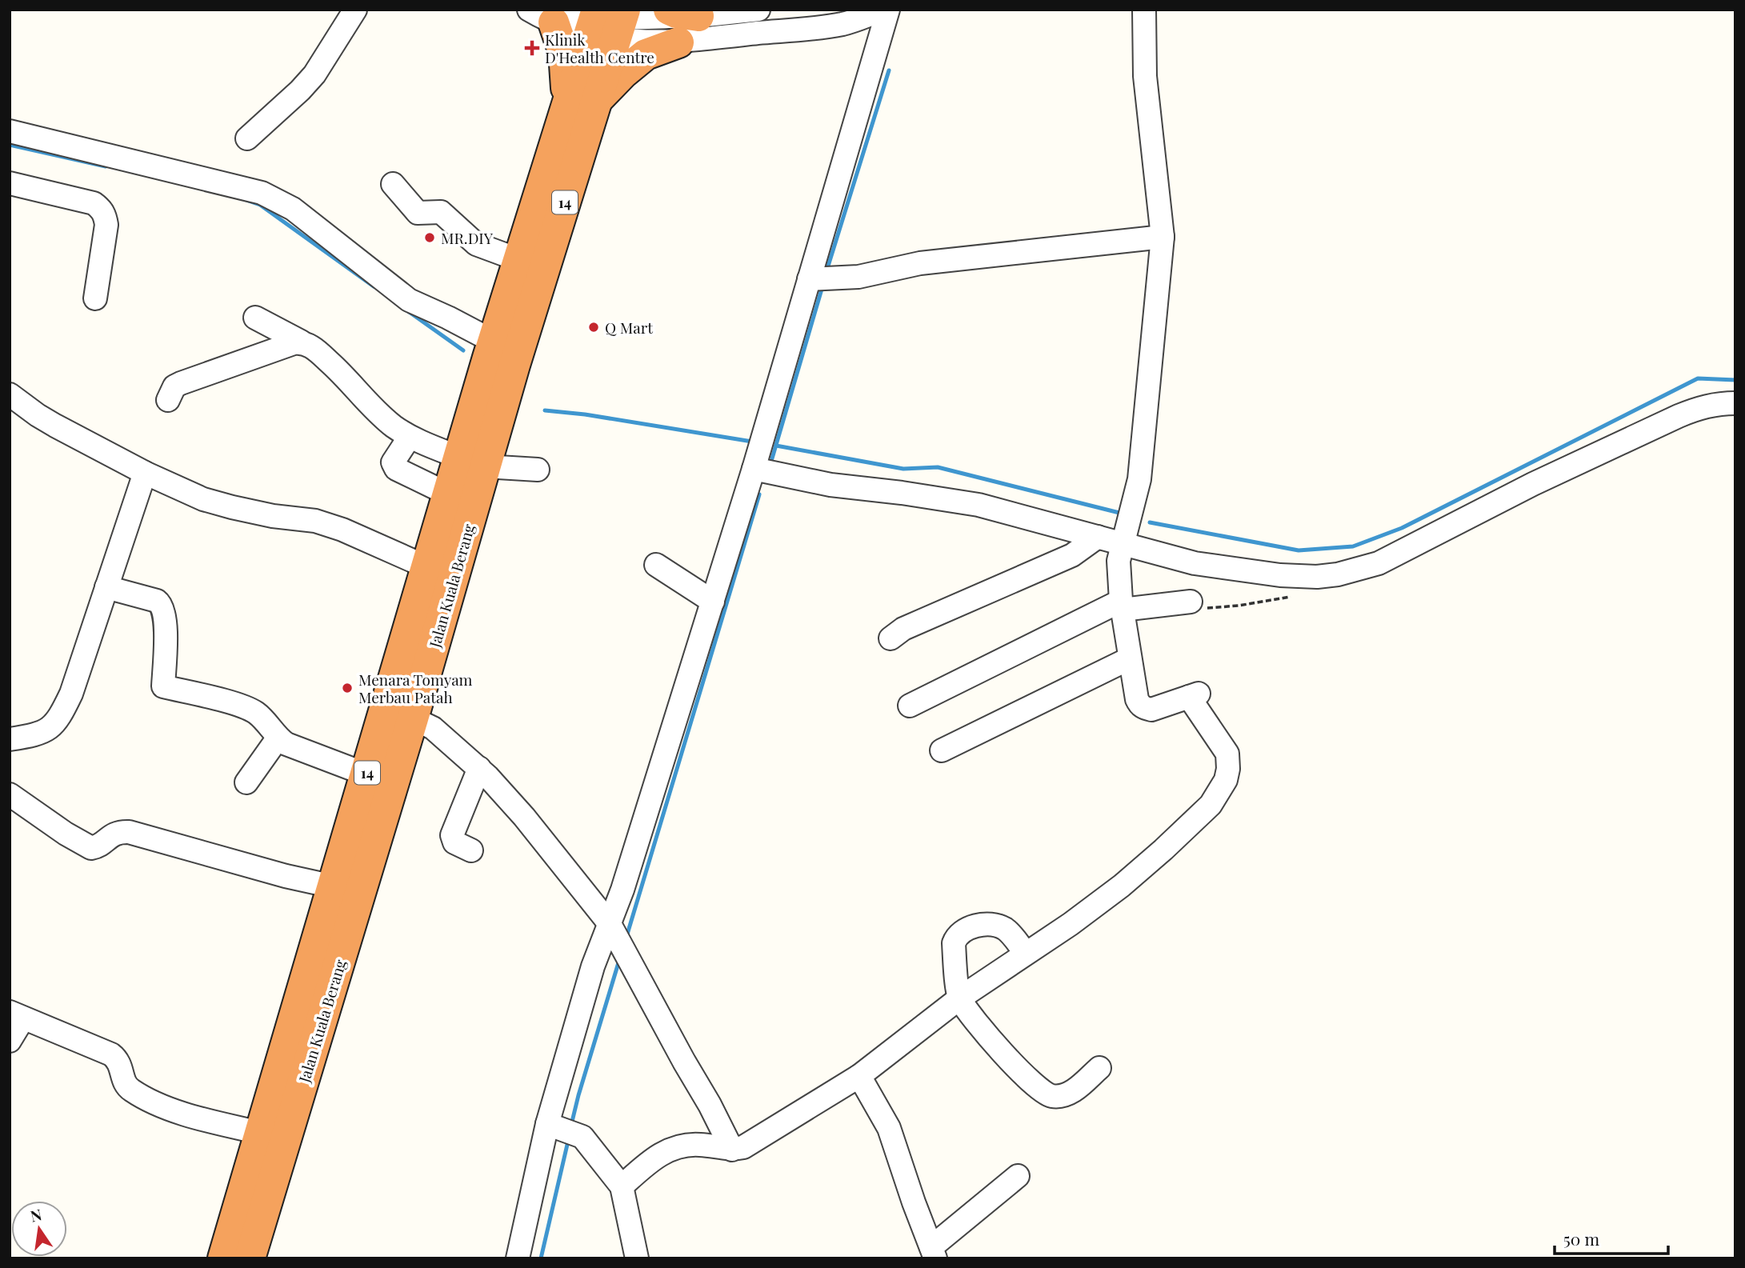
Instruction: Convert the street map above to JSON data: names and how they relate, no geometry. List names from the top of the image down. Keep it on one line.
{"streets":{"highway":["14","Jalan Kuala Berang"]},"places":{"health":["Klinik D'Health Centre"],"other":["MR.DIY","Q Mart","Menara Tomyam Merbau Patah"]},"scale_bar":"50 m","north":"top"}
